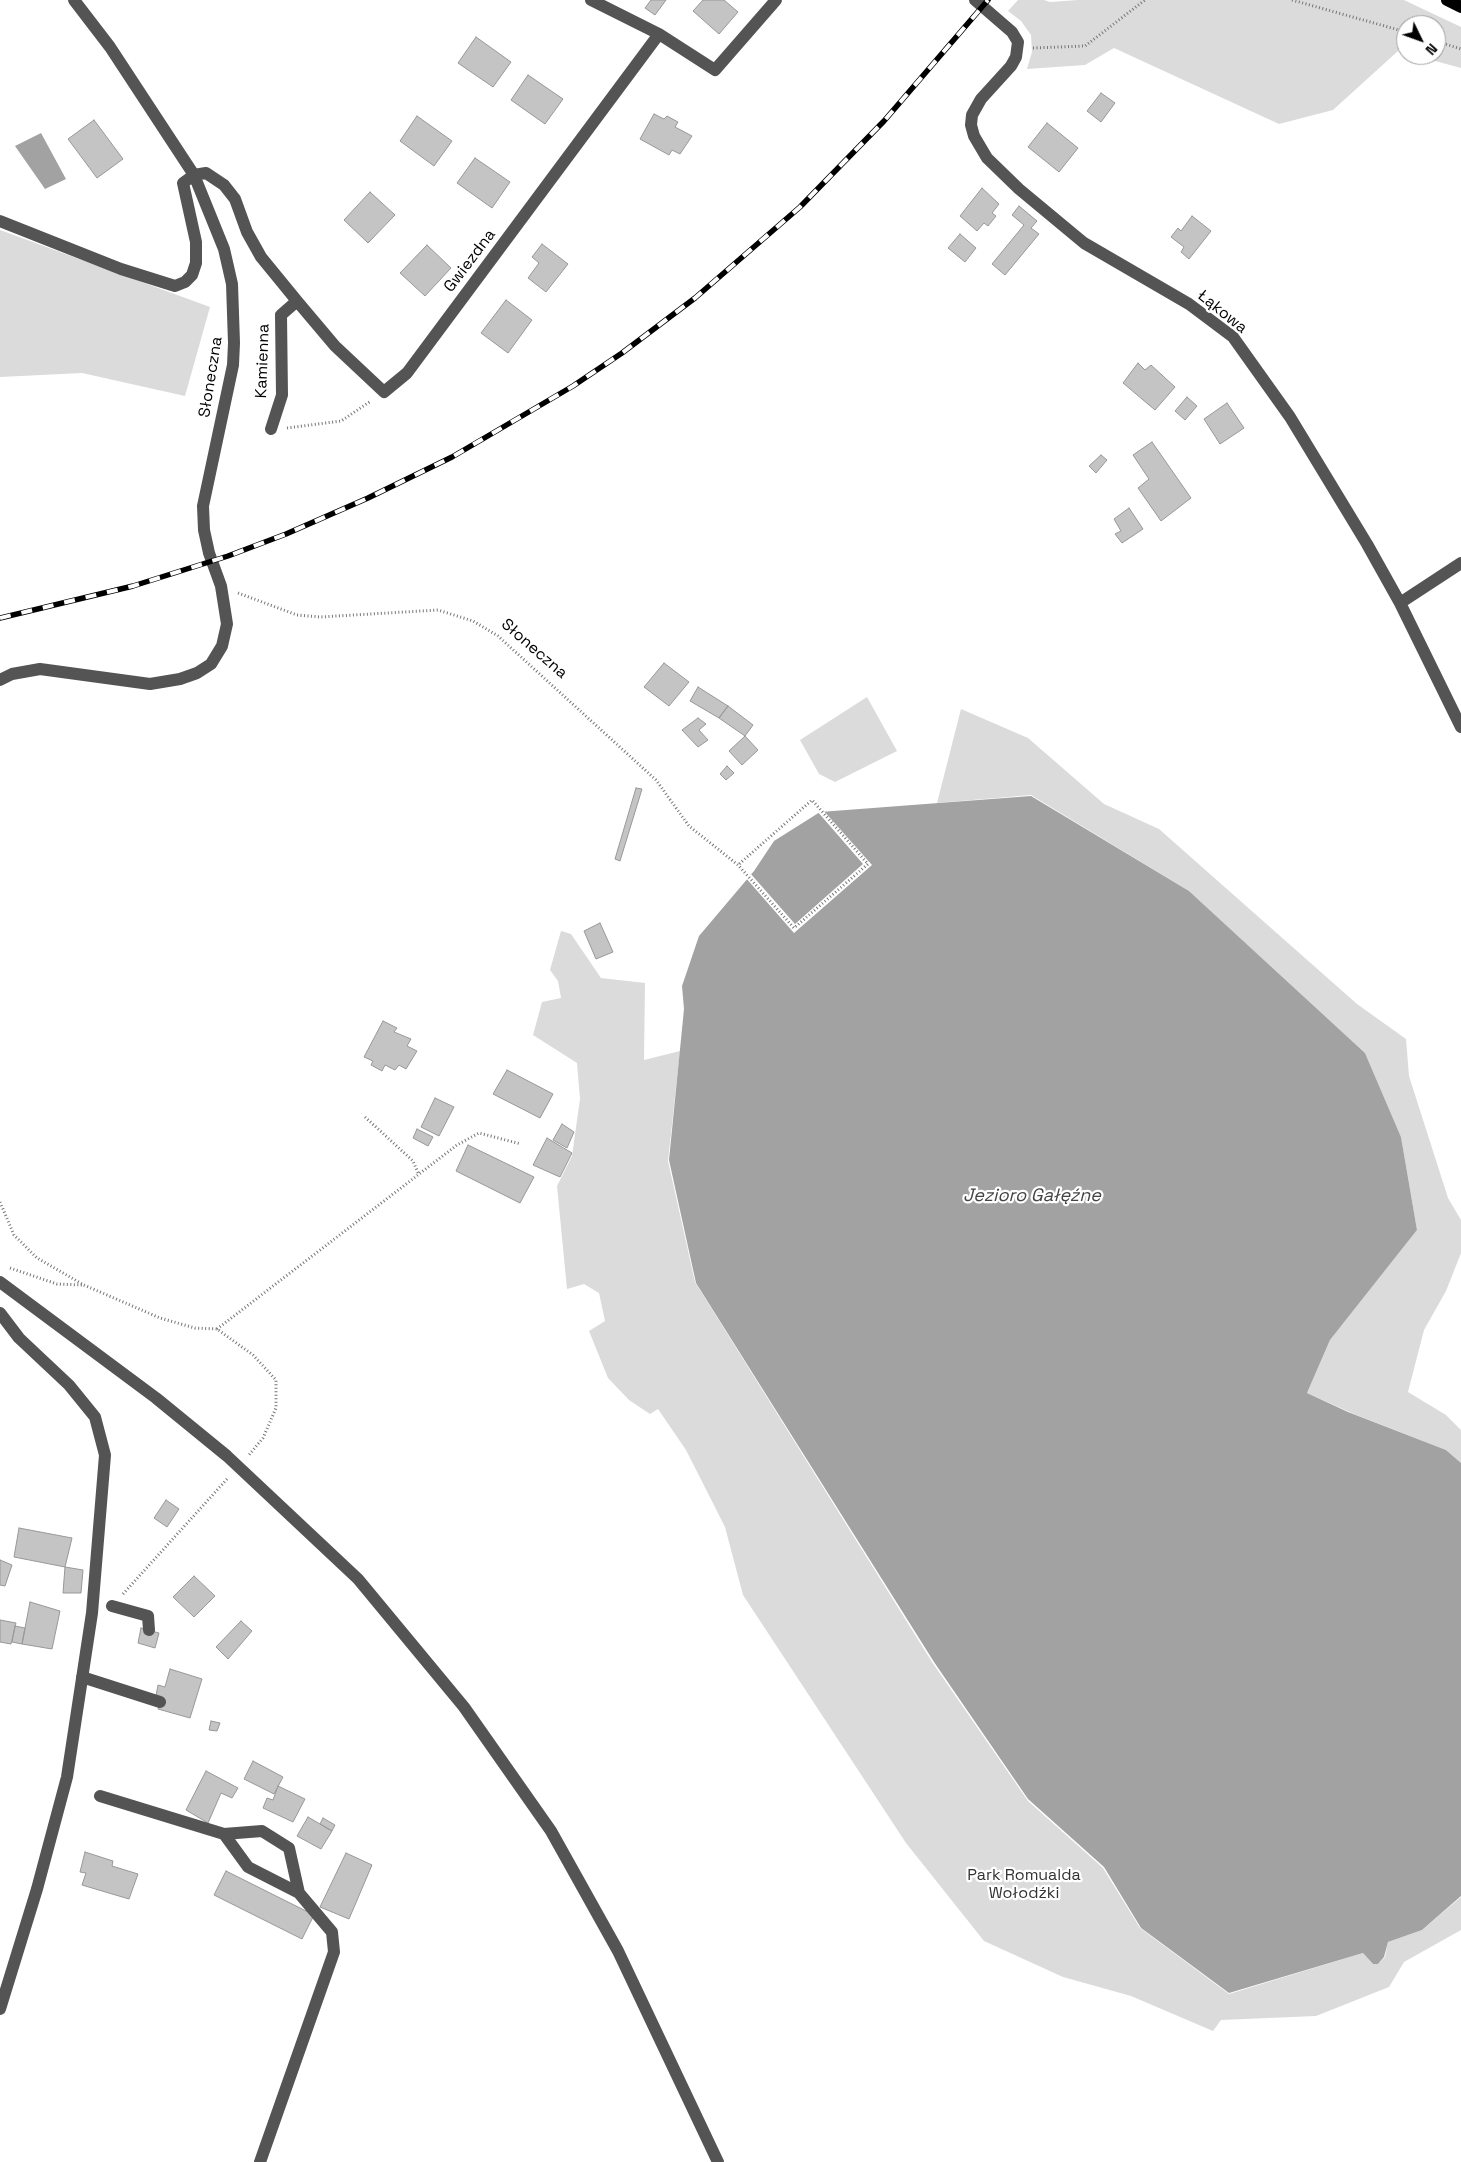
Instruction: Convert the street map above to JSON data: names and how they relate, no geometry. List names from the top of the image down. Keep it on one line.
{"streets":{"street":["Gwiezdna","Łąkowa","Kamienna","Słoneczna"]},"water":["Jezioro Gałęźne"],"parks":["Park Romualda Wołodźki"],"north":"bottom right"}
